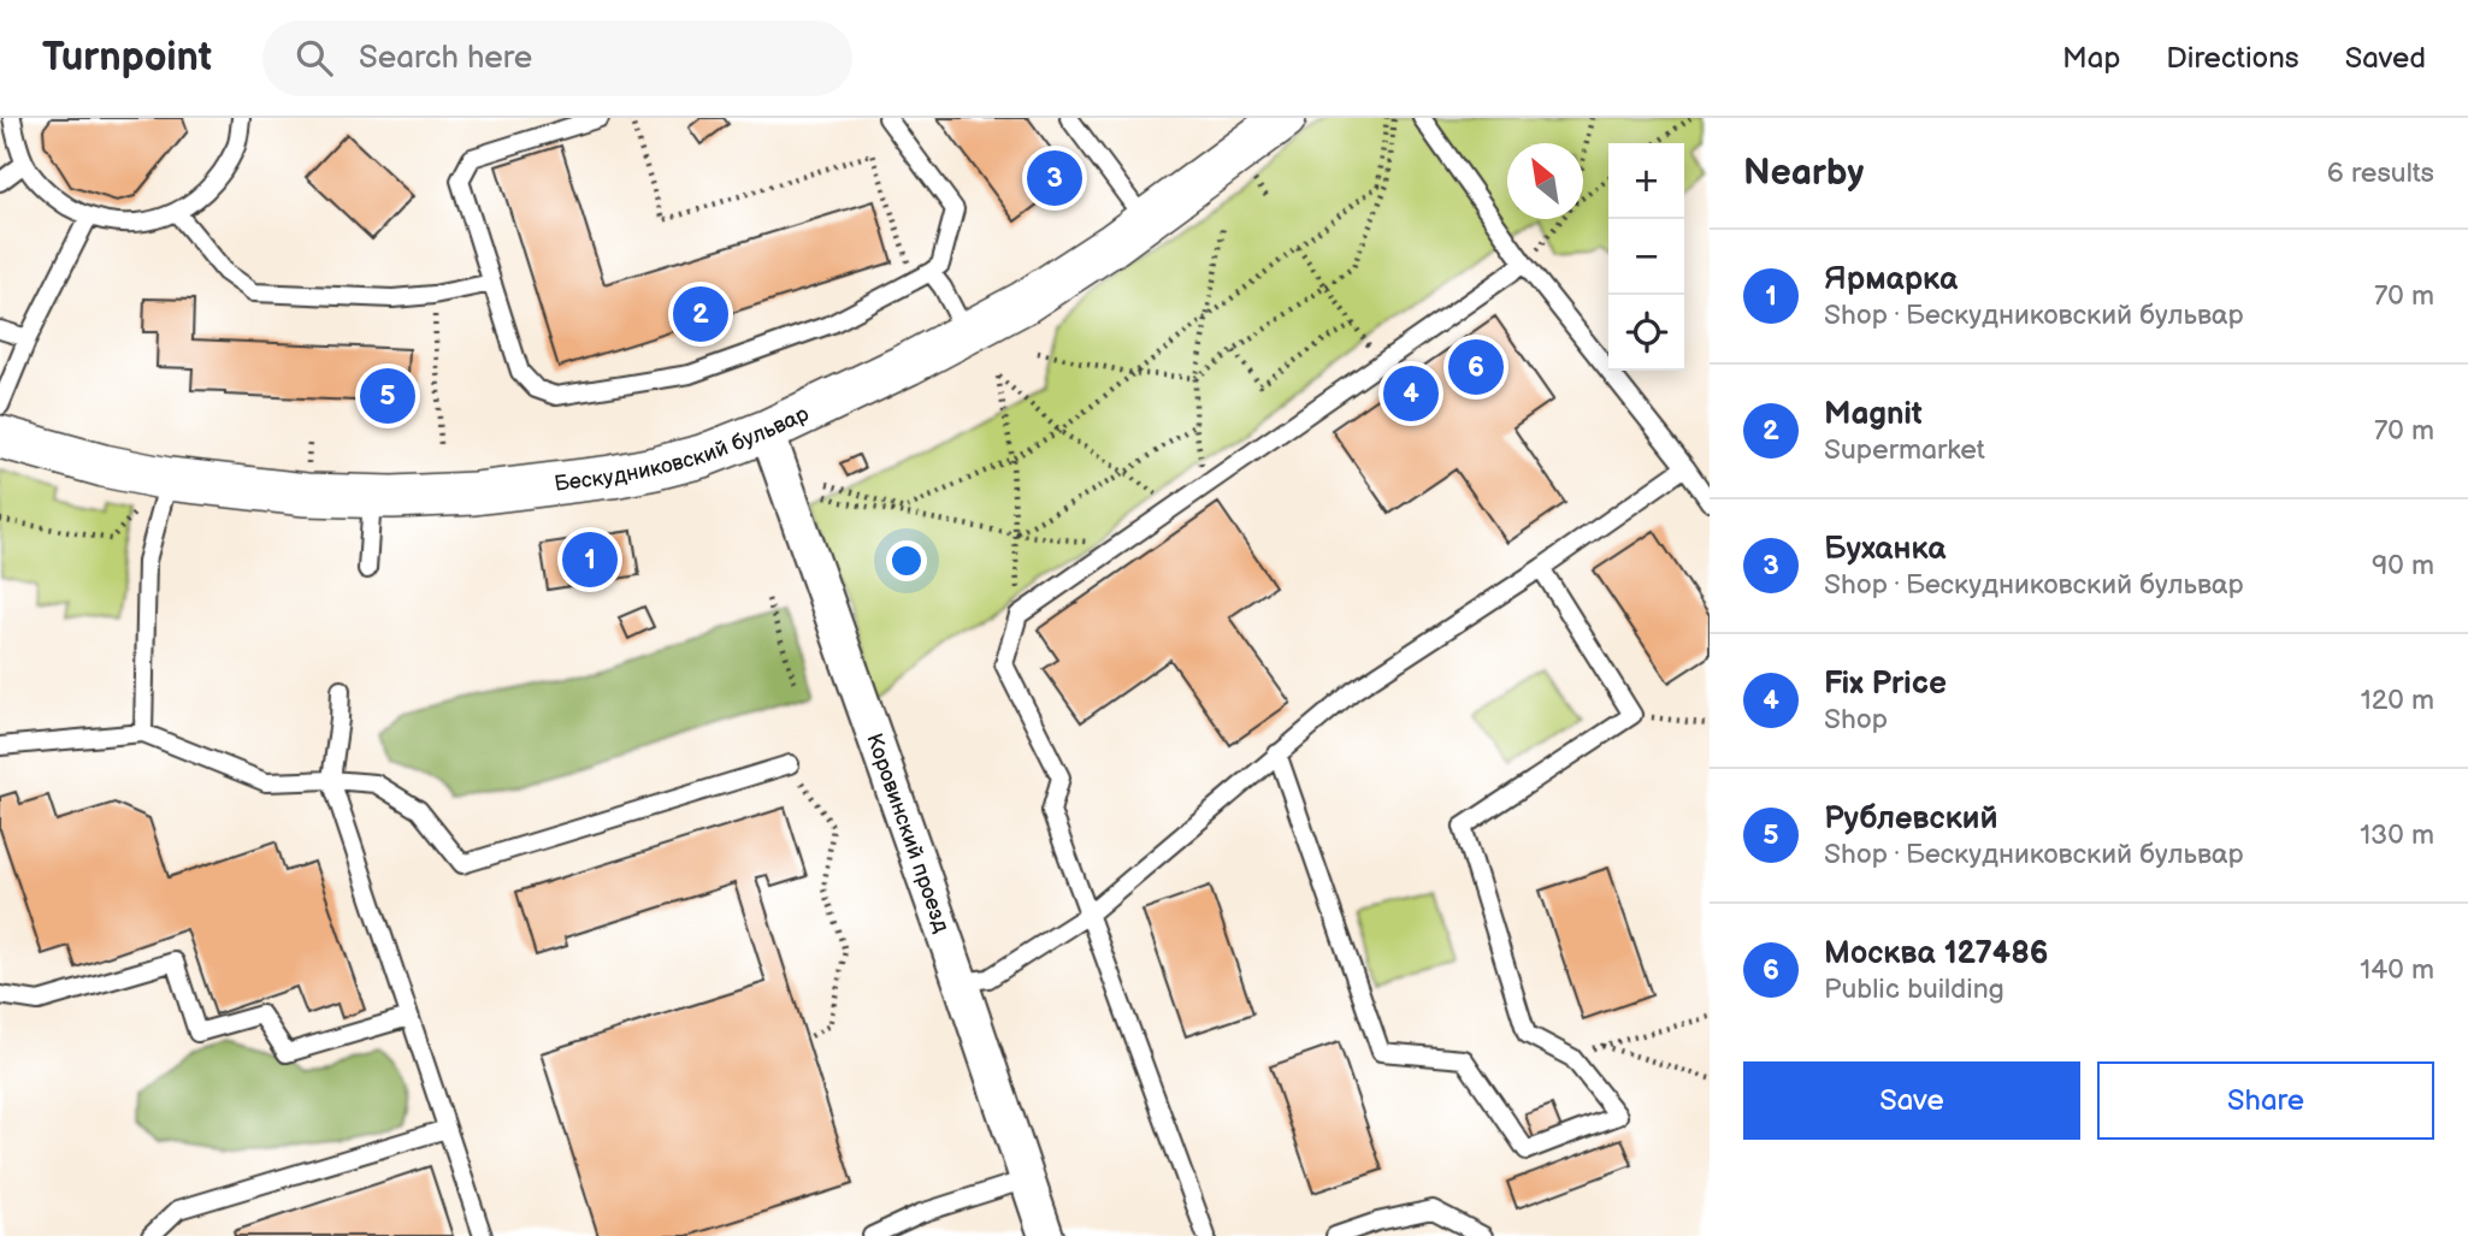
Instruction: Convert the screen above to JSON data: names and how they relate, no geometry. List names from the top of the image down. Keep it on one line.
{"streets":{"street":["Бескудниковский бульвар","Коровинский проезд"]},"crossings":[["Бескудниковский бульвар","Коровинский проезд"]],"north":"top left","page":{"header":"Turnpoint","search":"Search here","nav":["Map","Directions","Saved"],"heading":["Nearby","6 results"],"map_buttons":["+","−"],"pins":["3","2","6","4","5","1"],"list":[{"mark":"1","name":"Ярмарка","note":"Shop · Бескудниковский бульвар","value":"70 m"},{"mark":"2","name":"Magnit","note":"Supermarket","value":"70 m"},{"mark":"3","name":"Буханка","note":"Shop · Бескудниковский бульвар","value":"90 m"},{"mark":"4","name":"Fix Price","note":"Shop","value":"120 m"},{"mark":"5","name":"Рублевский","note":"Shop · Бескудниковский бульвар","value":"130 m"},{"mark":"6","name":"Москва 127486","note":"Public building","value":"140 m"}],"buttons":["Save","Share"]}}
